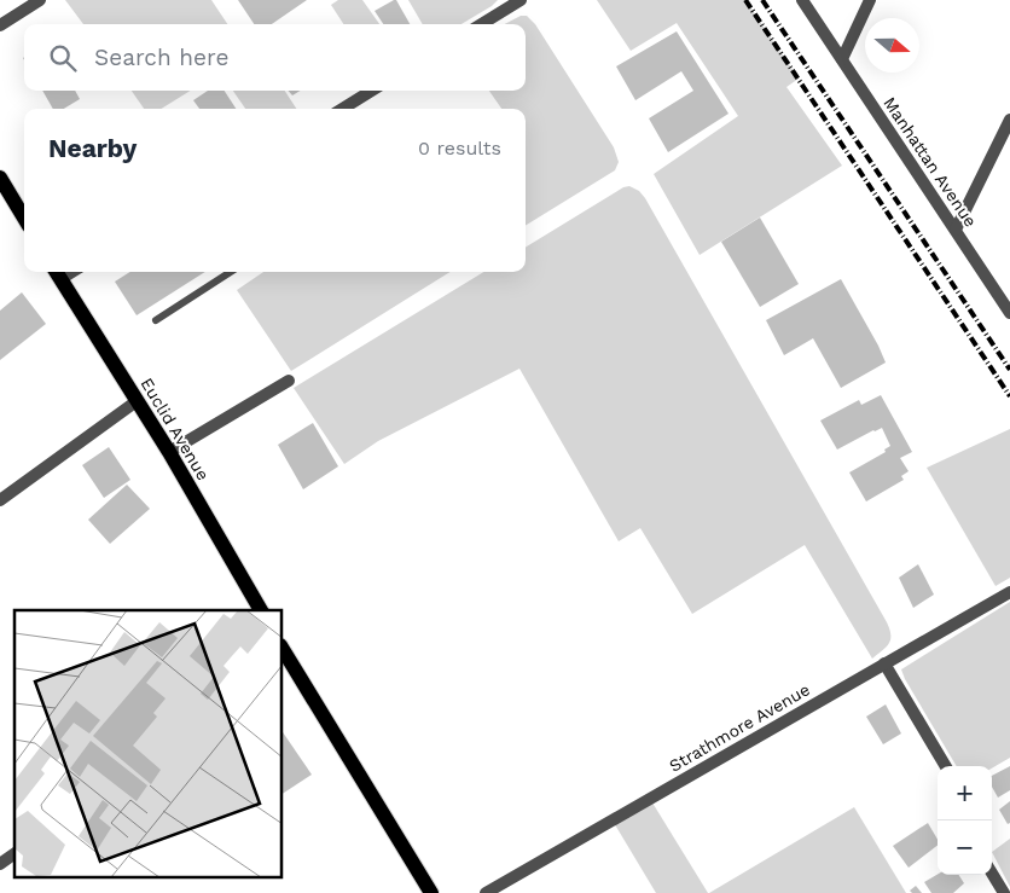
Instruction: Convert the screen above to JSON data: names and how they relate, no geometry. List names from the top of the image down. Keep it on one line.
{"streets":{"main road":["Euclid Avenue"],"street":["Manhattan Avenue","Strathmore Avenue"]},"north":"right","page":{"search":"Search here","heading":["Nearby","0 results"],"map_buttons":["+","−"]}}
